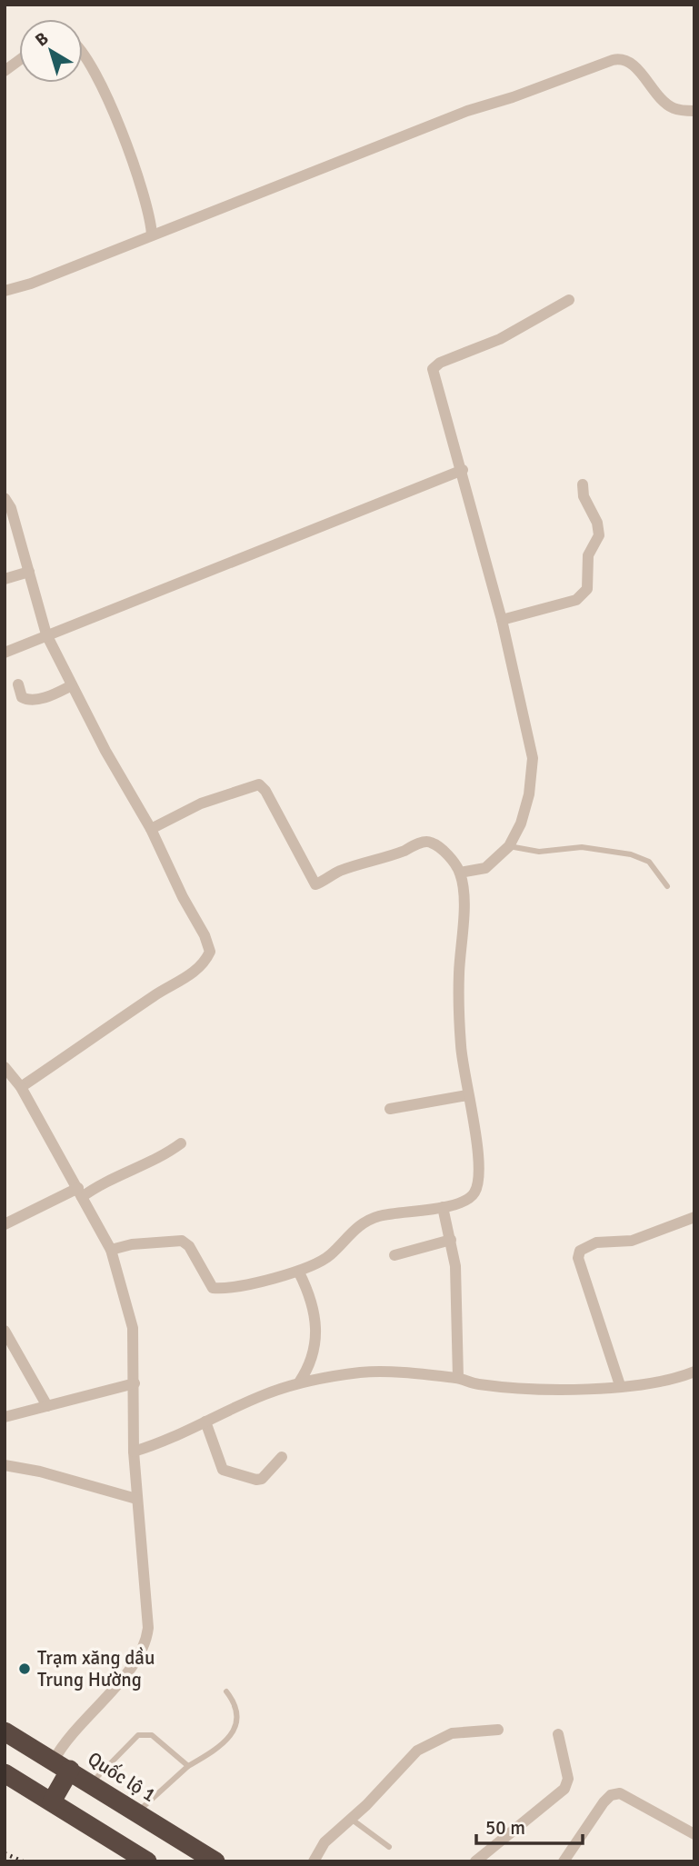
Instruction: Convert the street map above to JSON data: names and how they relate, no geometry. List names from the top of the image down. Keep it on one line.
{"streets":{"highway":["Quốc lộ 1"]},"places":["Trạm xăng dầu Trung Hường"],"scale_bar":"50 m","north":"top left"}
